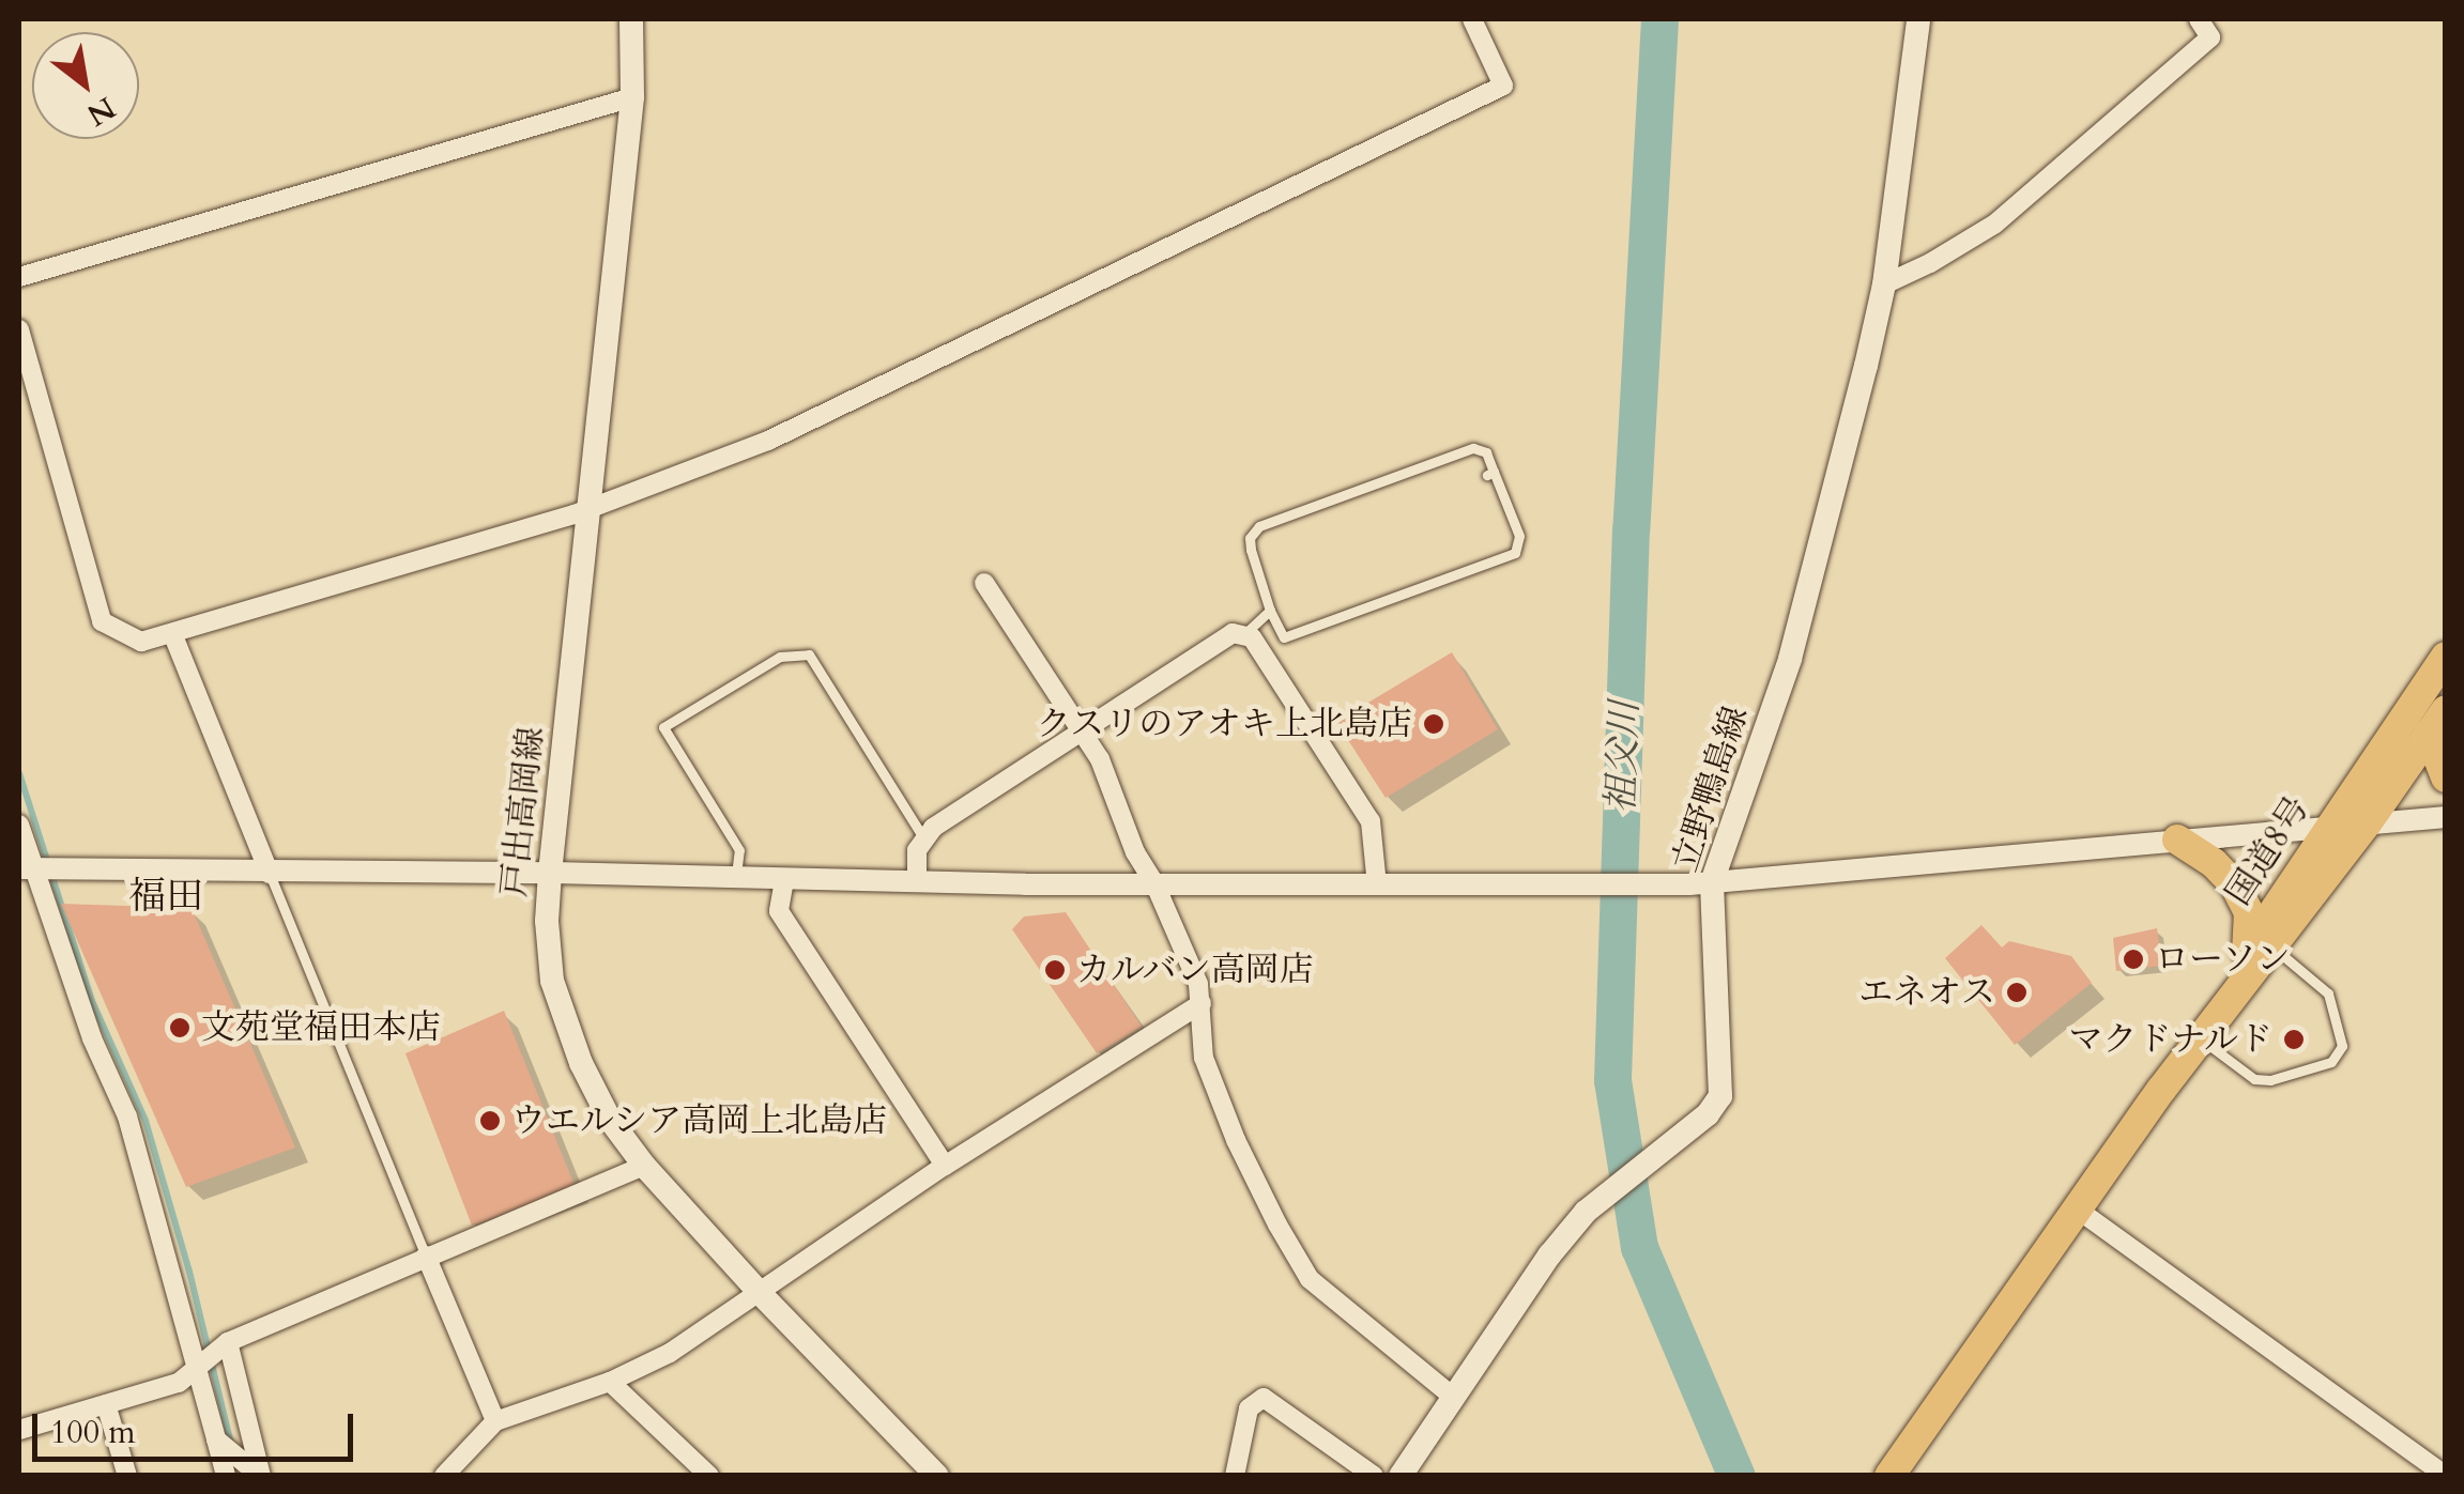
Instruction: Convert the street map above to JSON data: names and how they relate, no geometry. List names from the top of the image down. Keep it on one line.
{"streets":{"highway":["国道8号"],"main road":["立野鴨島線","戸出高岡線"]},"districts":["福田"],"water":["祖父川"],"places":["クスリのアオキ上北島店","ローソン","カルバン高岡店","エネオス","文苑堂福田本店","マクドナルド","ウエルシア高岡上北島店"],"scale_bar":"100 m","north":"bottom right"}
